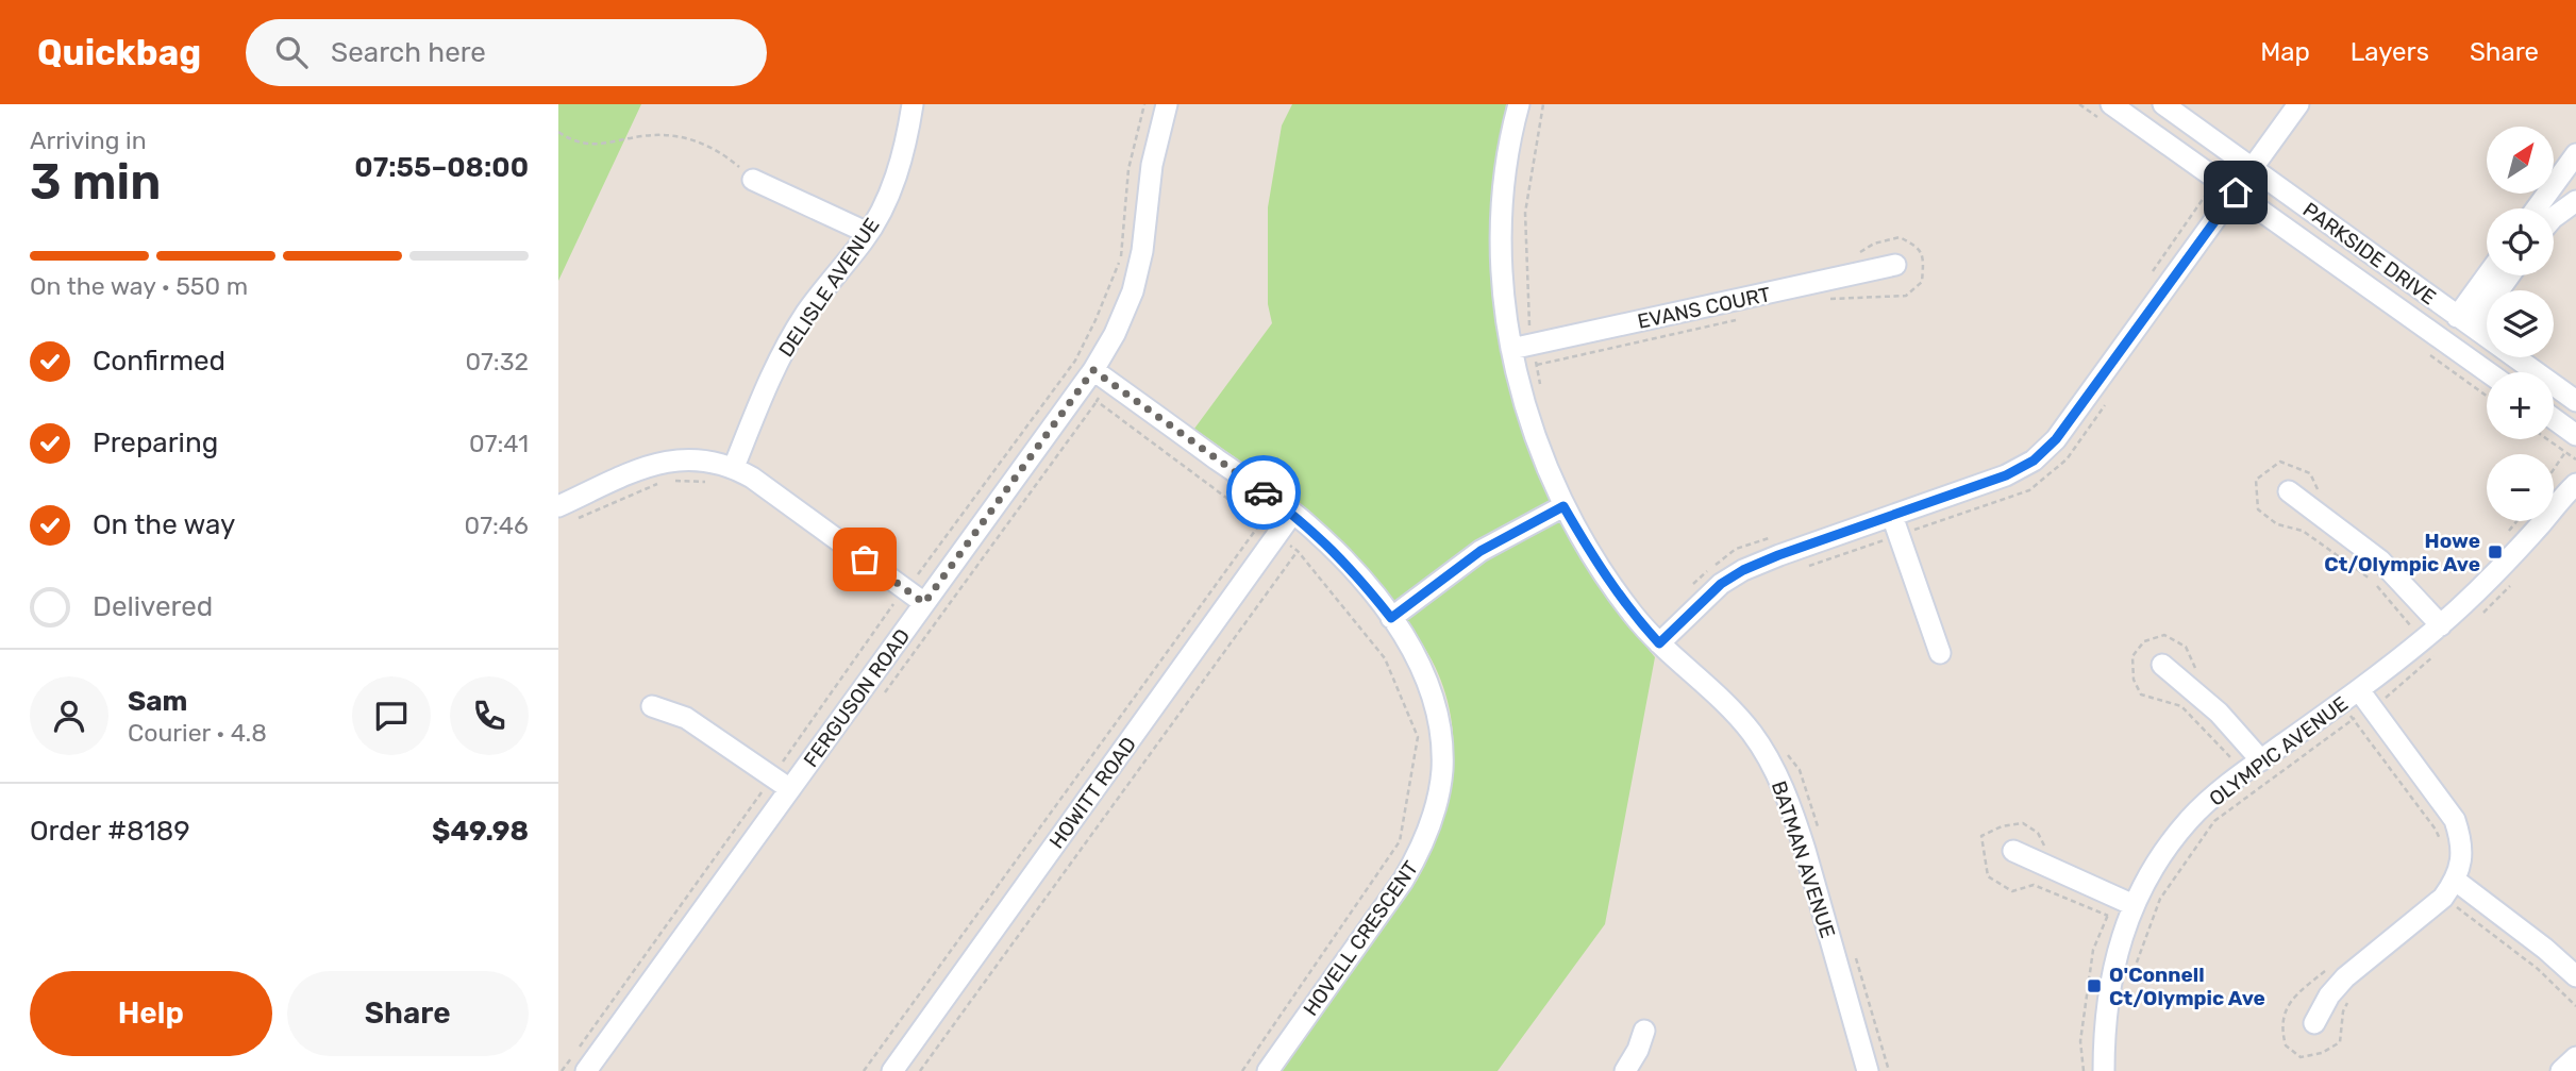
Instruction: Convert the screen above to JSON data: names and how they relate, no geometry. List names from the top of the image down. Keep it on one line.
{"streets":{"street":["PARKSIDE DRIVE","DELISLE AVENUE","EVANS COURT","FERGUSON ROAD","OLYMPIC AVENUE","HOWITT ROAD","BATMAN AVENUE","HOVELL CRESCENT"]},"crossings":[["EVANS COURT","BATMAN AVENUE"],["FERGUSON ROAD","HOVELL CRESCENT"],["HOWITT ROAD","HOVELL CRESCENT"]],"places":{"transit":["Howe Ct/Olympic Ave","O'Connell Ct/Olympic Ave"]},"north":"top right","page":{"header":"Quickbag","search":"Search here","nav":["Map","Layers","Share"],"heading":["3 min","Arriving in","07:55–08:00"],"panel":["Sam","Courier · 4.8","Order #8189","$49.98"],"map_buttons":["+","−"],"bar":"On the way · 550 m","list":[["Confirmed","07:32"],["Preparing","07:41"],["On the way","07:46"],"Delivered"],"buttons":["Help","Share"]}}
